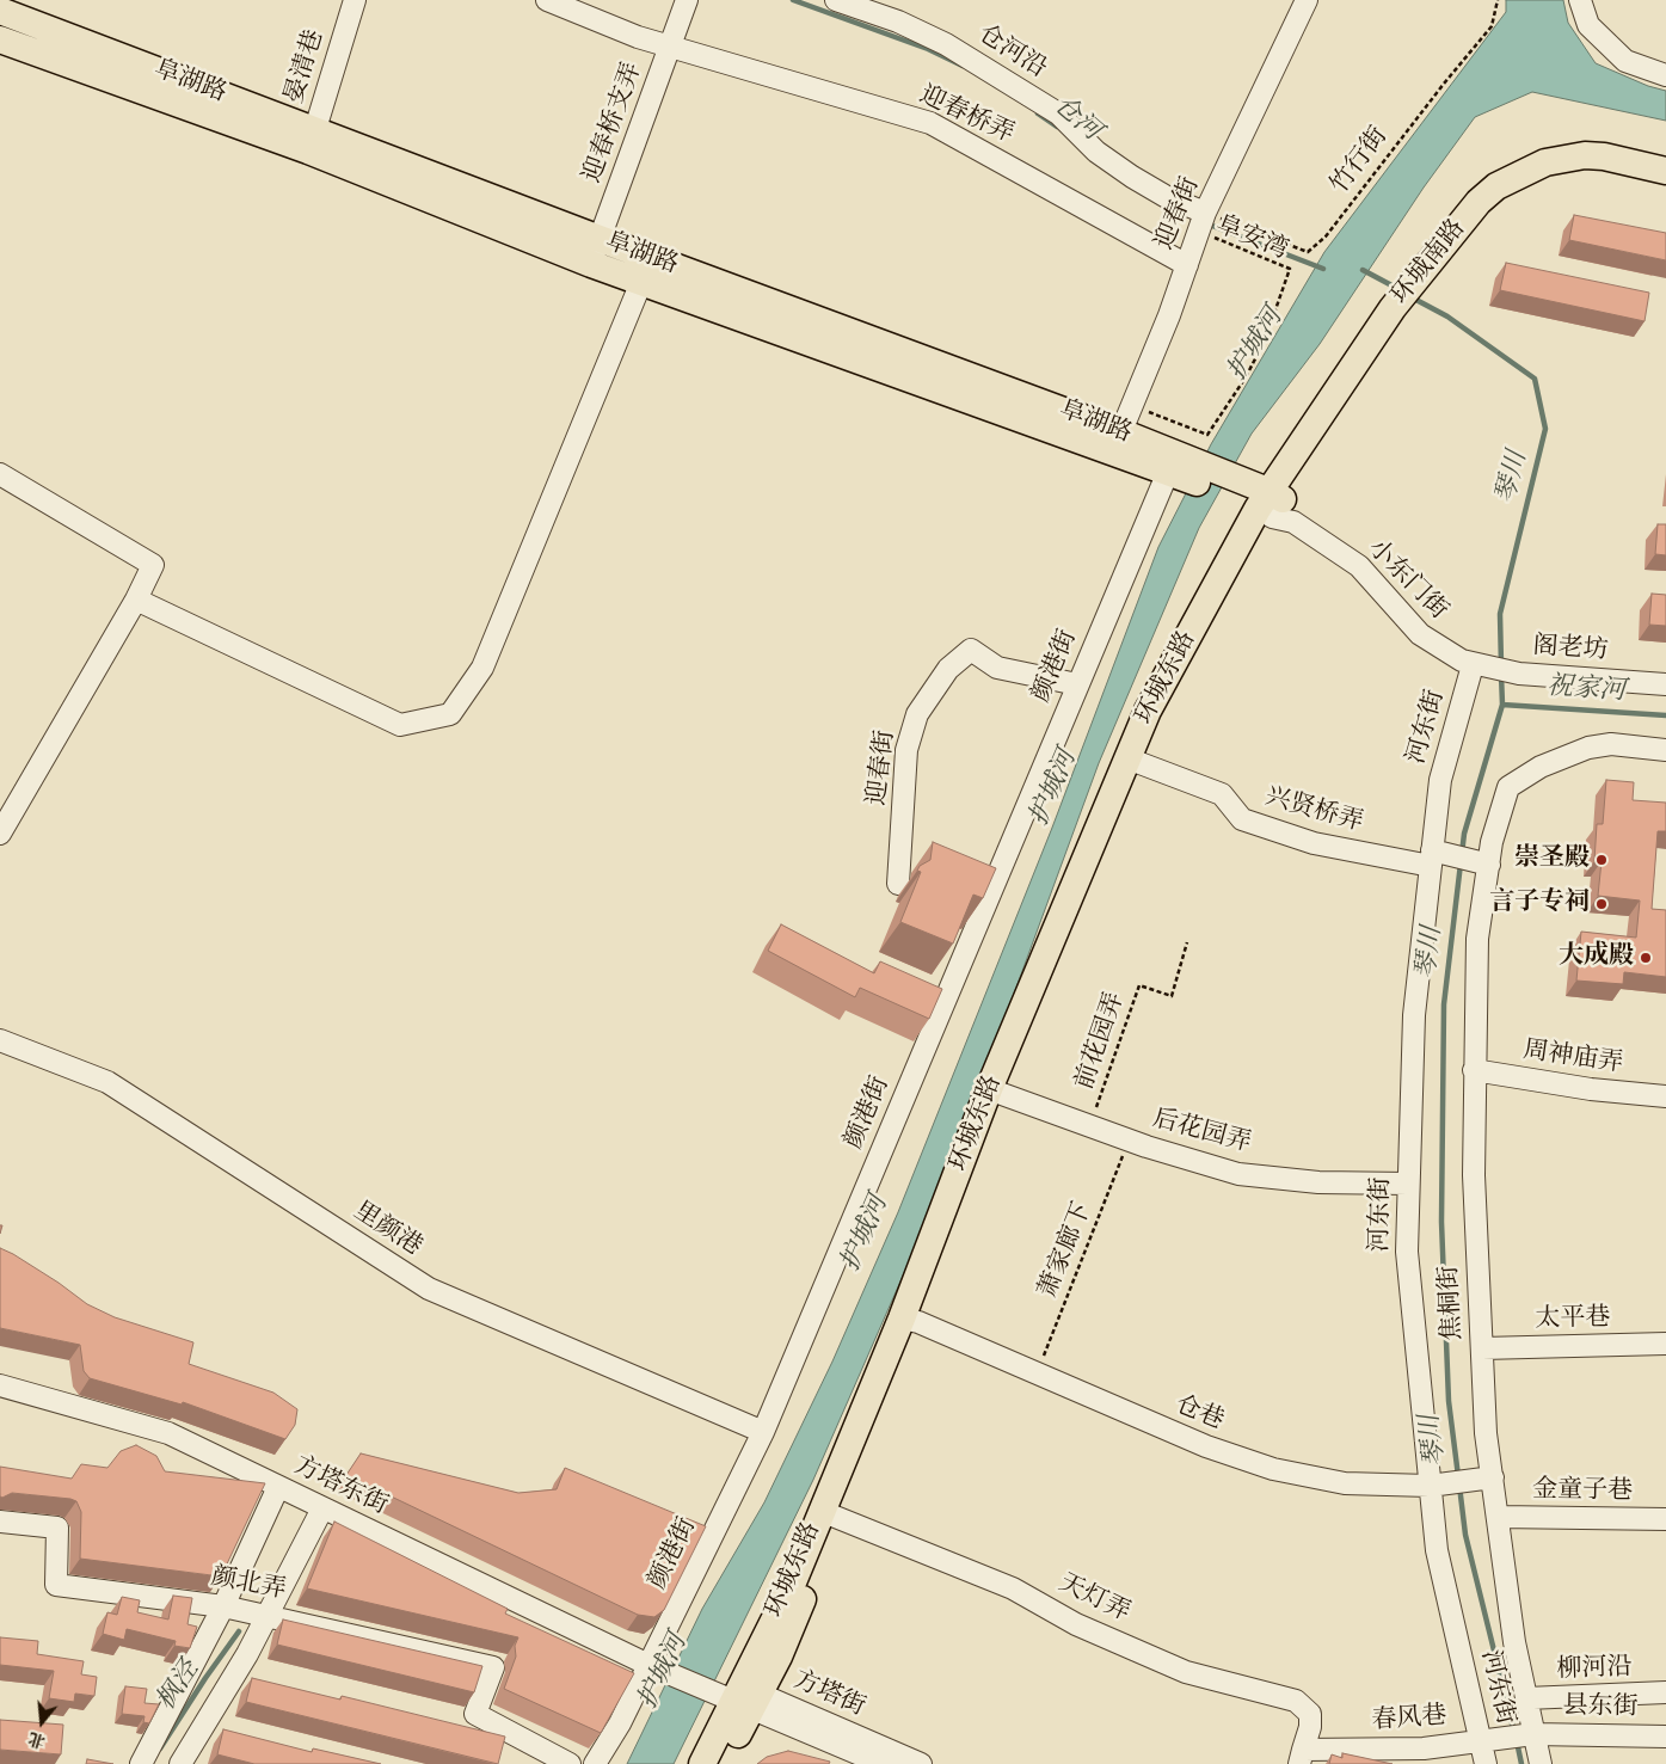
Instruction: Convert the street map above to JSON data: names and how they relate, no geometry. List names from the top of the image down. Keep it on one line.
{"streets":{"main road":["阜湖路","环城南路","环城东路"],"street":["仓河沿","晏清巷","迎春桥弄","迎春桥支弄","迎春街","小东门街","阁老坊","颜港街","河东街","兴贤桥弄","周神庙弄","后花园弄","里颜港","焦桐街","太平巷","仓巷","方塔东街","金童子巷","颜北弄","天灯弄","柳河沿","方塔街","县东街","春风巷"],"path":["竹行街","阜安湾","前花园弄","萧家廊下"]},"crossings":[["仓河沿","迎春桥弄"],["仓河沿","竹行街"],["仓河沿","迎春街"],["仓河沿","阜安湾"],["晏清巷","阜湖路"],["阜湖路","迎春桥支弄"],["阜湖路","迎春街"],["阜湖路","环城南路"],["阜湖路","小东门街"],["阜湖路","颜港街"],["阜湖路","环城东路"],["迎春桥弄","迎春桥支弄"],["迎春桥弄","竹行街"],["迎春桥弄","迎春街"],["迎春桥弄","阜安湾"],["竹行街","迎春街"],["竹行街","阜安湾"],["迎春街","阜安湾"],["迎春街","颜港街"],["环城南路","小东门街"],["环城南路","环城东路"],["小东门街","阁老坊"],["小东门街","环城东路"],["小东门街","河东街"],["阁老坊","河东街"],["颜港街","里颜港"],["颜港街","方塔东街"],["环城东路","兴贤桥弄"],["环城东路","后花园弄"],["环城东路","仓巷"],["环城东路","天灯弄"],["环城东路","方塔街"],["河东街","兴贤桥弄"],["河东街","后花园弄"],["河东街","焦桐街"],["河东街","仓巷"],["河东街","县东街"],["河东街","春风巷"],["兴贤桥弄","焦桐街"],["前花园弄","后花园弄"],["周神庙弄","焦桐街"],["后花园弄","萧家廊下"],["萧家廊下","仓巷"],["焦桐街","太平巷"],["焦桐街","仓巷"],["焦桐街","金童子巷"],["焦桐街","柳河沿"],["焦桐街","县东街"],["焦桐街","春风巷"],["方塔东街","方塔街"],["天灯弄","春风巷"],["县东街","春风巷"]],"water":["仓河","护城河","琴川","祝家河","枫泾"],"places":["崇圣殿","言子专祠","大成殿"],"north":"bottom"}
